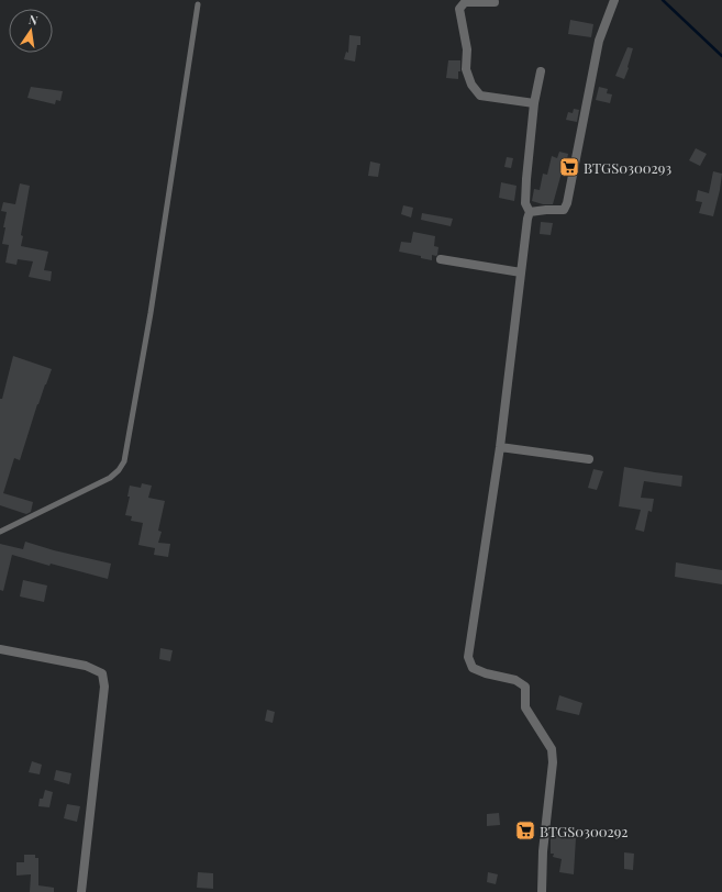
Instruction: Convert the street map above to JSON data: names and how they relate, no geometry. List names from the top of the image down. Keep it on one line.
{"places":{"supermarket":["BTGS0300293","BTGS0300292"]},"north":"top"}
